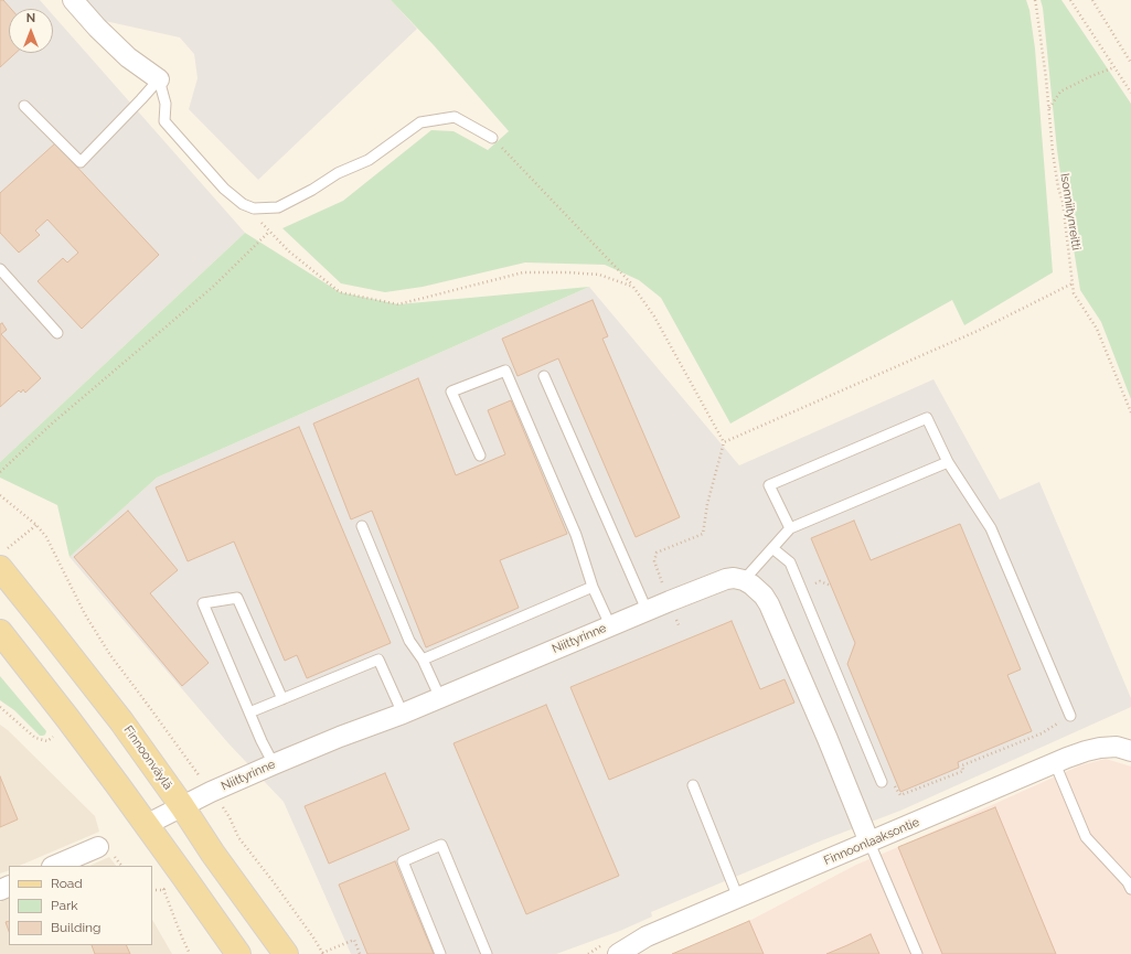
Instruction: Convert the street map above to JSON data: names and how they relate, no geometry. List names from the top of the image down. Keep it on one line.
{"streets":{"main road":["Finnoonväylä"],"street":["Niittyrinne","Finnoonlaaksontie"],"path":["Isonniitynreitti"]},"crossings":[["Niittyrinne","Finnoonväylä"]],"legend":["Road","Park","Building"],"north":"top"}
